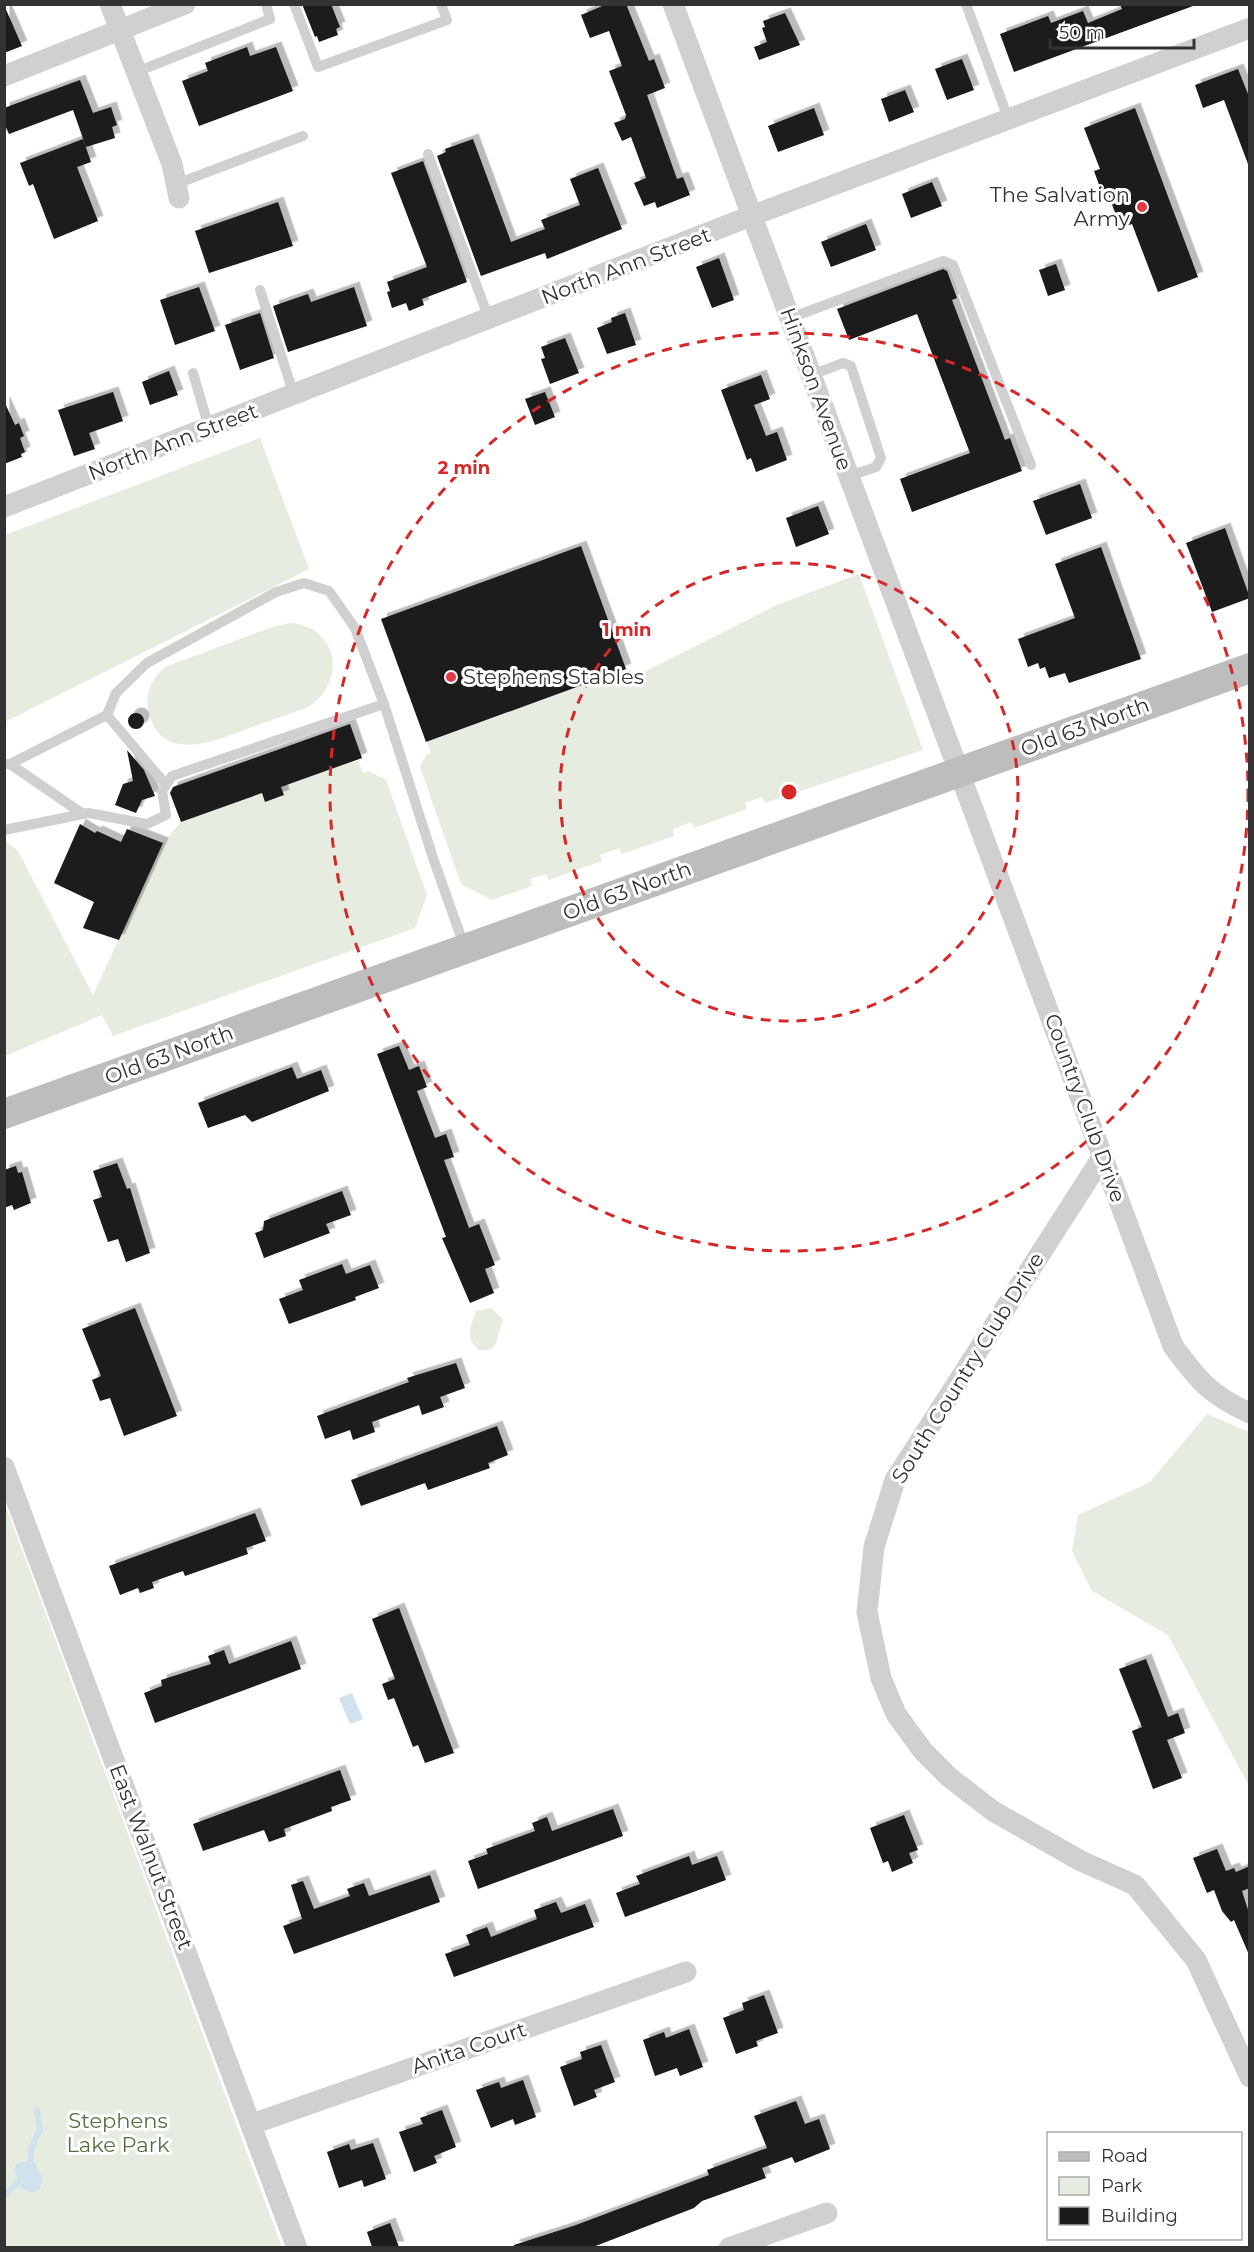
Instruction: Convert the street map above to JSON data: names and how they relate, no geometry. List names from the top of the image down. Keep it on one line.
{"streets":{"main road":["Old 63 North"],"street":["North Ann Street","Hinkson Avenue","Country Club Drive","South Country Club Drive","East Walnut Street","Anita Court"]},"crossings":[["North Ann Street","Hinkson Avenue"],["Hinkson Avenue","Old 63 North"],["Hinkson Avenue","Country Club Drive"],["Old 63 North","Country Club Drive"],["Country Club Drive","South Country Club Drive"],["East Walnut Street","Anita Court"]],"parks":["Stephens Lake Park"],"places":["The Salvation Army","Stephens Stables"],"legend":["Road","Park","Building"],"scale_bar":"50 m","rings":["2 min","1 min"]}
